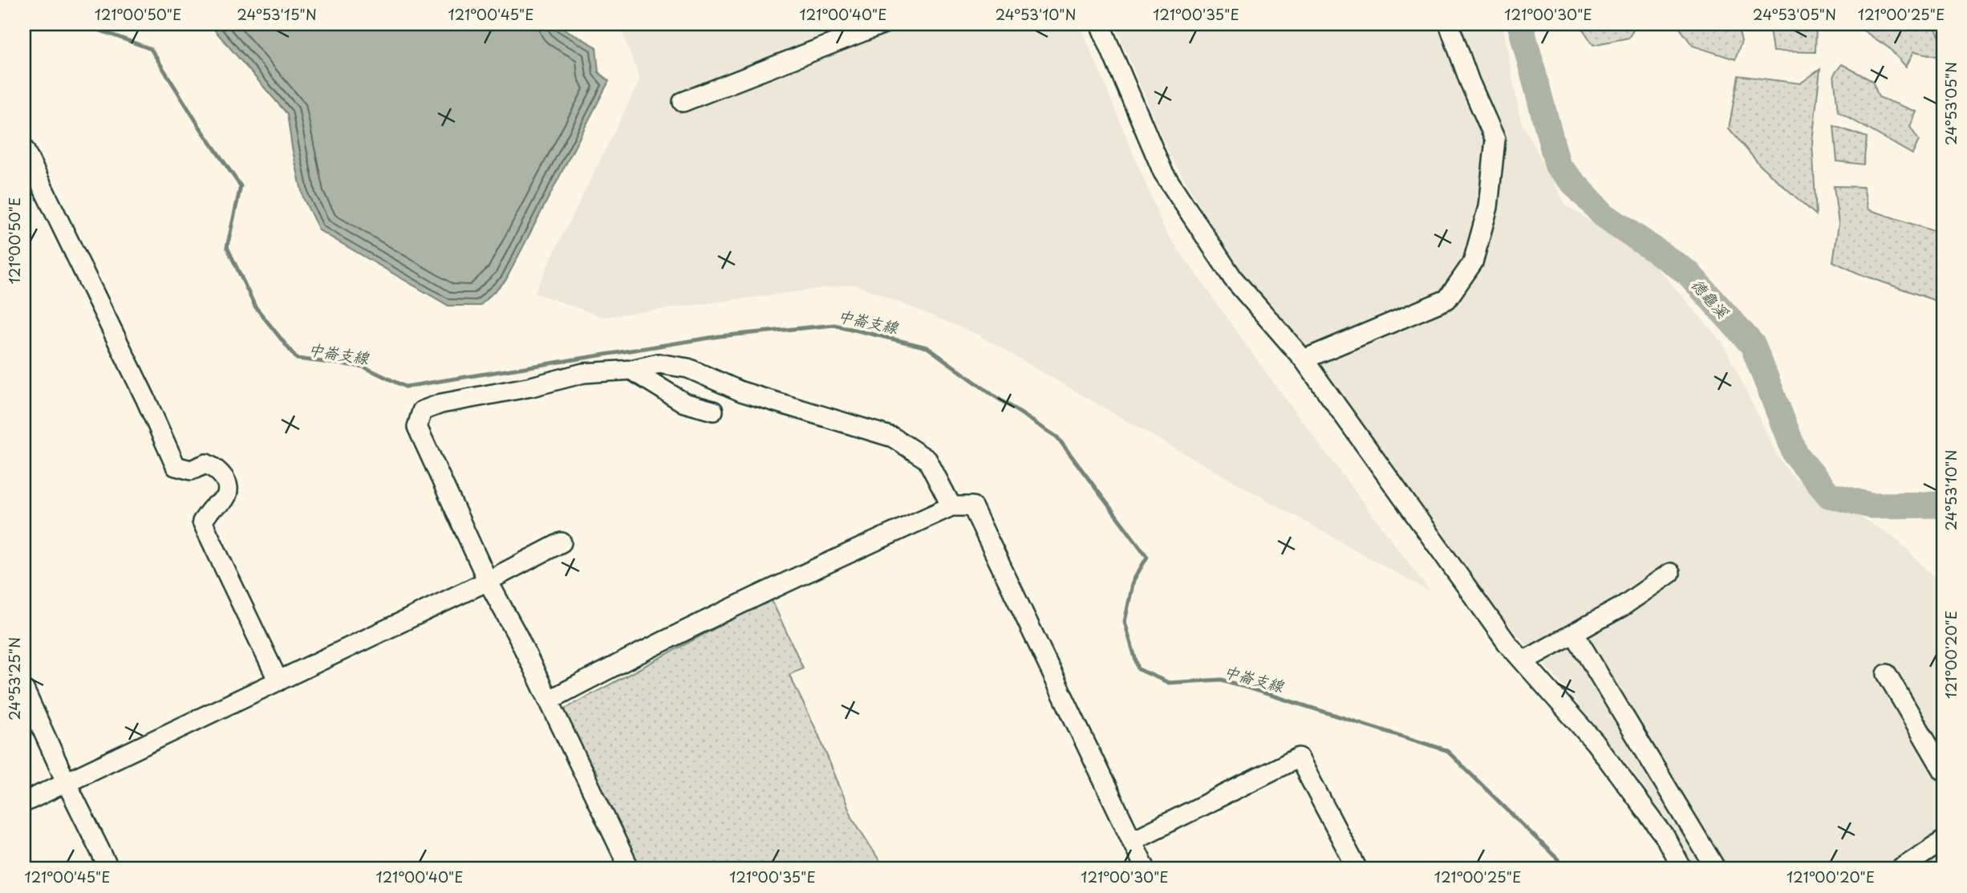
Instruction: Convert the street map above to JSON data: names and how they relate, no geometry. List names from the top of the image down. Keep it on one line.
{"water":["德龜溪","中崙支線"],"coordinates":["121°00'50\"E","24°53'15\"N","121°00'45\"E","121°00'40\"E","24°53'10\"N","121°00'35\"E","121°00'30\"E","24°53'05\"N","121°00'25\"E","121°00'20\"E","24°53'25\"N"]}
